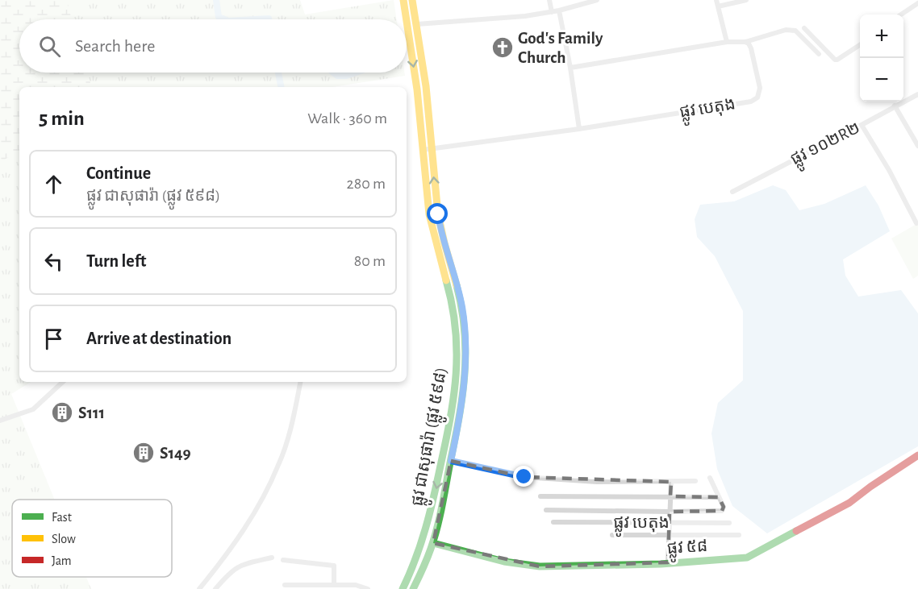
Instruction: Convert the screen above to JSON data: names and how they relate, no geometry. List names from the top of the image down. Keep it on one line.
{"streets":{"main road":["ផ្លូវ ជាសុផារ៉ា (ផ្លូវ ៥៩៨)","ផ្លូវ ៥៨"],"street":["ផ្លូវ បេតុង","ផ្លូវ ១០២R២"]},"crossings":[["ផ្លូវ បេតុង","ផ្លូវ ជាសុផារ៉ា (ផ្លូវ ៥៩៨)"],["ផ្លូវ ជាសុផារ៉ា (ផ្លូវ ៥៩៨)","ផ្លូវ ៥៨"]],"places":{"church":["God's Family Church"],"building":["S111","S149"]},"legend":["Fast","Slow","Jam"],"page":{"map_buttons":["+","−"],"search":"Search here","heading":["5 min","Walk · 360 m"],"list":[["Continue","ផ្លូវ ជាសុផារ៉ា (ផ្លូវ ៥៩៨)","280 m"],["Turn left","80 m"],"Arrive at destination"]}}
